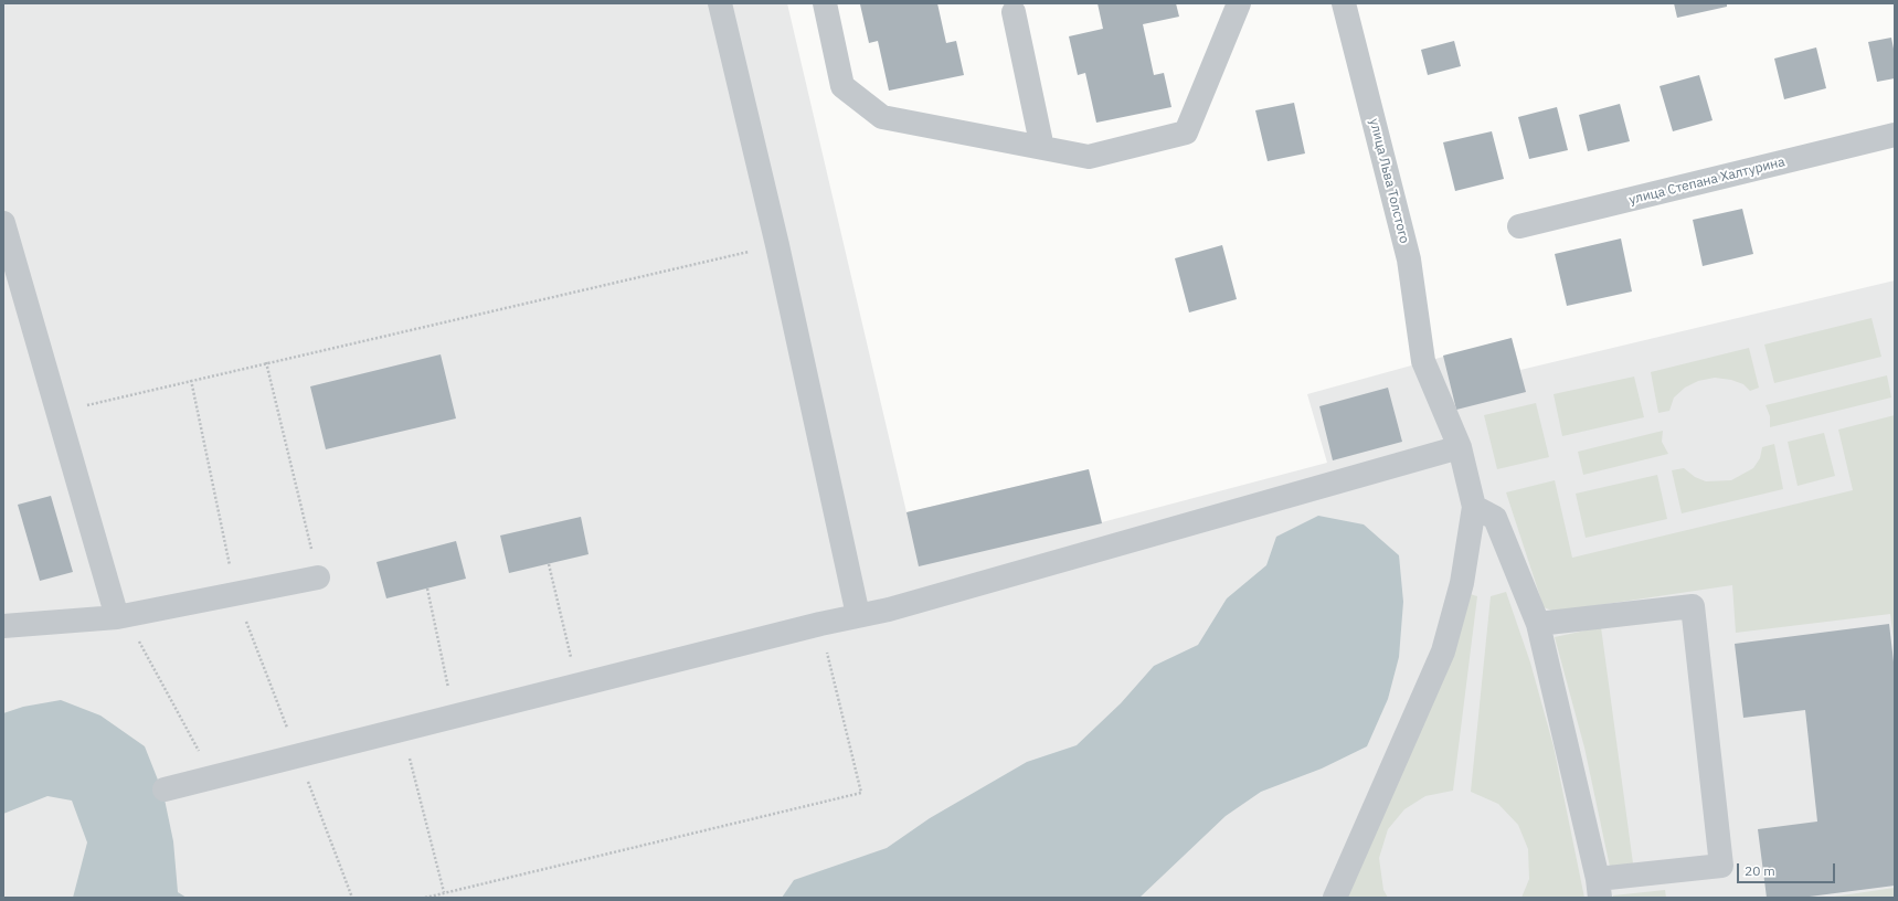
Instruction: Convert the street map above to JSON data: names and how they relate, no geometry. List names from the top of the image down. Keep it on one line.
{"streets":{"street":["улица Льва Толстого","улица Степана Халтурина"]},"scale_bar":"20 m"}
